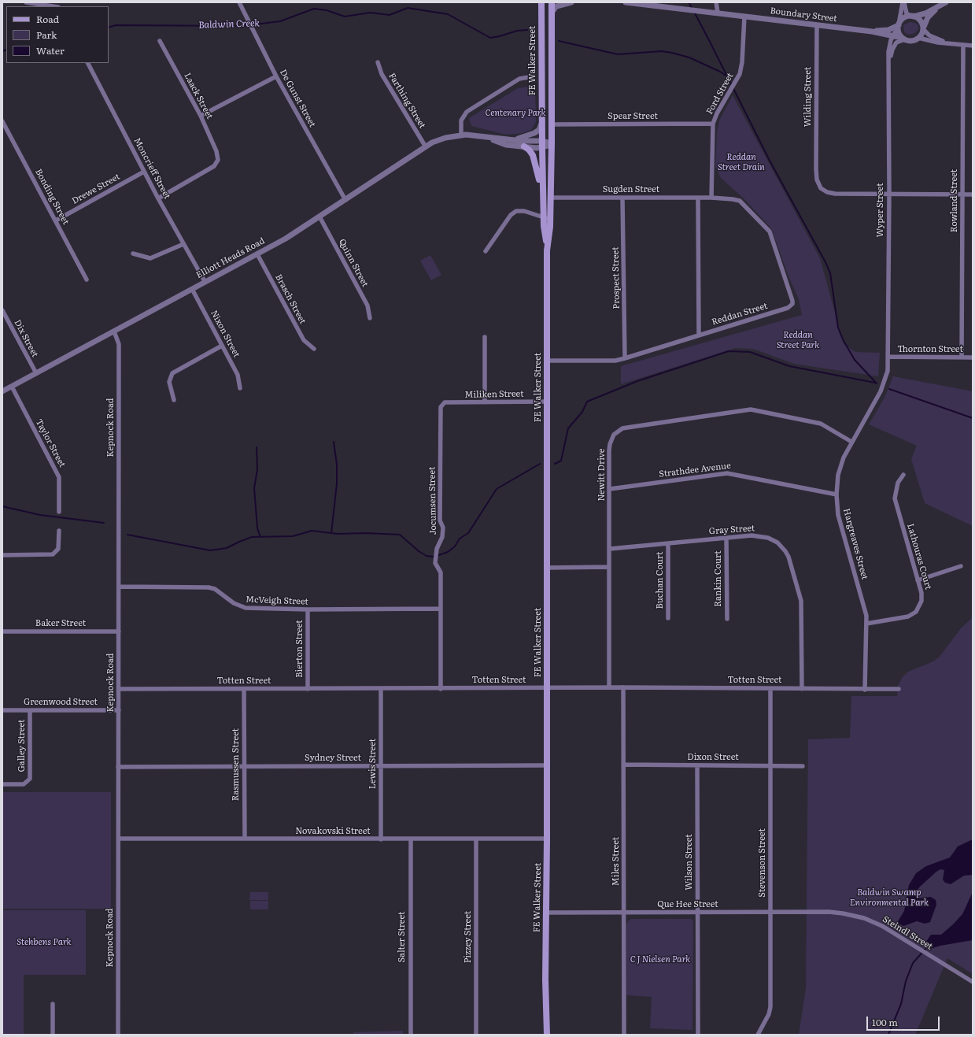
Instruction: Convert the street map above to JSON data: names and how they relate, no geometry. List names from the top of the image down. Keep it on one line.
{"streets":{"main road":["FE Walker Street"],"street":["Boundary Street","Ford Street","Laack Street","Wilding Street","De Gunst Street","Farthing Street","Spear Street","Moncrieff Street","Drewe Street","Sugden Street","Bonding Street","Rowland Street","Wyper Street","Elliott Heads Road","Quinn Street","Prospect Street","Brasch Street","Reddan Street","Nixon Street","Dix Street","Thornton Street","Miliken Street","Kepnock Road","Taylor Street","Strathdee Avenue","Newitt Drive","Jocumsen Street","Gray Street","Hargreaves Street","Lathouras Court","Rankin Court","Buchan Court","McVeigh Street","Baker Street","Bierton Street","Totten Street","Greenwood Street","Galley Street","Dixon Street","Sydney Street","Lewis Street","Rasmussen Street","Novakovski Street","Miles Street","Wilson Street","Stevenson Street","Que Hee Street","Steindl Street","Salter Street","Pizzey Street"]},"crossings":[["Boundary Street","Ford Street"],["Boundary Street","Wilding Street"],["Boundary Street","Wyper Street"],["FE Walker Street","Spear Street"],["FE Walker Street","Sugden Street"],["FE Walker Street","Elliott Heads Road"],["FE Walker Street","Reddan Street"],["FE Walker Street","Miliken Street"],["FE Walker Street","Totten Street"],["FE Walker Street","Sydney Street"],["FE Walker Street","Novakovski Street"],["FE Walker Street","Que Hee Street"],["Ford Street","Spear Street"],["Ford Street","Sugden Street"],["Ford Street","Reddan Street"],["Laack Street","Moncrieff Street"],["Wilding Street","Rowland Street"],["Wilding Street","Wyper Street"],["De Gunst Street","Elliott Heads Road"],["Farthing Street","Elliott Heads Road"],["Moncrieff Street","Drewe Street"],["Moncrieff Street","Elliott Heads Road"],["Drewe Street","Bonding Street"],["Sugden Street","Prospect Street"],["Sugden Street","Reddan Street"],["Rowland Street","Thornton Street"],["Wyper Street","Thornton Street"],["Wyper Street","Hargreaves Street"],["Elliott Heads Road","Quinn Street"],["Elliott Heads Road","Brasch Street"],["Elliott Heads Road","Nixon Street"],["Elliott Heads Road","Dix Street"],["Elliott Heads Road","Kepnock Road"],["Elliott Heads Road","Taylor Street"],["Prospect Street","Reddan Street"],["Thornton Street","Hargreaves Street"],["Miliken Street","Jocumsen Street"],["Kepnock Road","McVeigh Street"],["Kepnock Road","Baker Street"],["Kepnock Road","Totten Street"],["Kepnock Road","Greenwood Street"],["Kepnock Road","Sydney Street"],["Kepnock Road","Novakovski Street"],["Strathdee Avenue","Newitt Drive"],["Strathdee Avenue","Hargreaves Street"],["Newitt Drive","Gray Street"],["Newitt Drive","Hargreaves Street"],["Newitt Drive","Totten Street"],["Jocumsen Street","McVeigh Street"],["Jocumsen Street","Totten Street"],["Gray Street","Rankin Court"],["Gray Street","Buchan Court"],["Gray Street","Totten Street"],["Hargreaves Street","Lathouras Court"],["Hargreaves Street","Totten Street"],["McVeigh Street","Bierton Street"],["Bierton Street","Totten Street"],["Totten Street","Lewis Street"],["Totten Street","Rasmussen Street"],["Totten Street","Miles Street"],["Totten Street","Stevenson Street"],["Greenwood Street","Galley Street"],["Dixon Street","Miles Street"],["Dixon Street","Wilson Street"],["Dixon Street","Stevenson Street"],["Sydney Street","Lewis Street"],["Sydney Street","Rasmussen Street"],["Lewis Street","Novakovski Street"],["Rasmussen Street","Novakovski Street"],["Novakovski Street","Salter Street"],["Novakovski Street","Pizzey Street"],["Miles Street","Que Hee Street"],["Wilson Street","Que Hee Street"],["Stevenson Street","Que Hee Street"],["Que Hee Street","Steindl Street"]],"water":["Baldwin Creek"],"parks":["Centenary Park","Reddan Street Drain","Reddan Street Park","Baldwin Swamp Environmental Park","Stehbens Park","C J Nielsen Park"],"legend":["Road","Park","Water"],"scale_bar":"100 m"}
